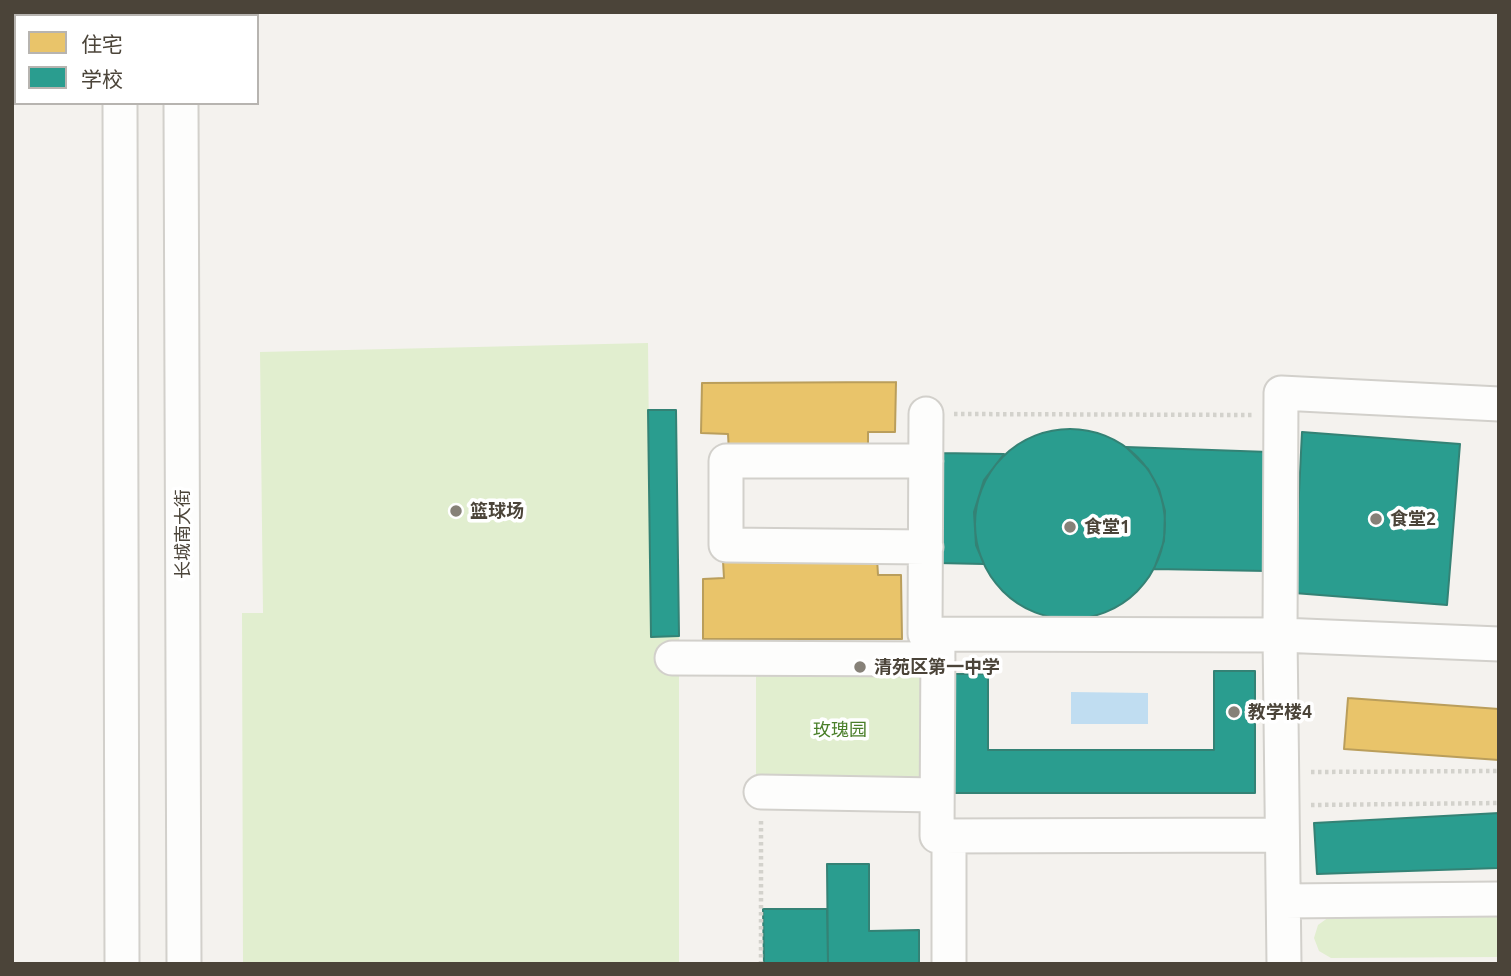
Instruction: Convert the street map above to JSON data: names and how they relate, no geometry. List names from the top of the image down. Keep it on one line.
{"streets":{"street":["长城南大街"]},"parks":["玫瑰园"],"places":["篮球场","食堂2","食堂1","清苑区第一中学","教学楼4"],"legend":["住宅","学校"]}
